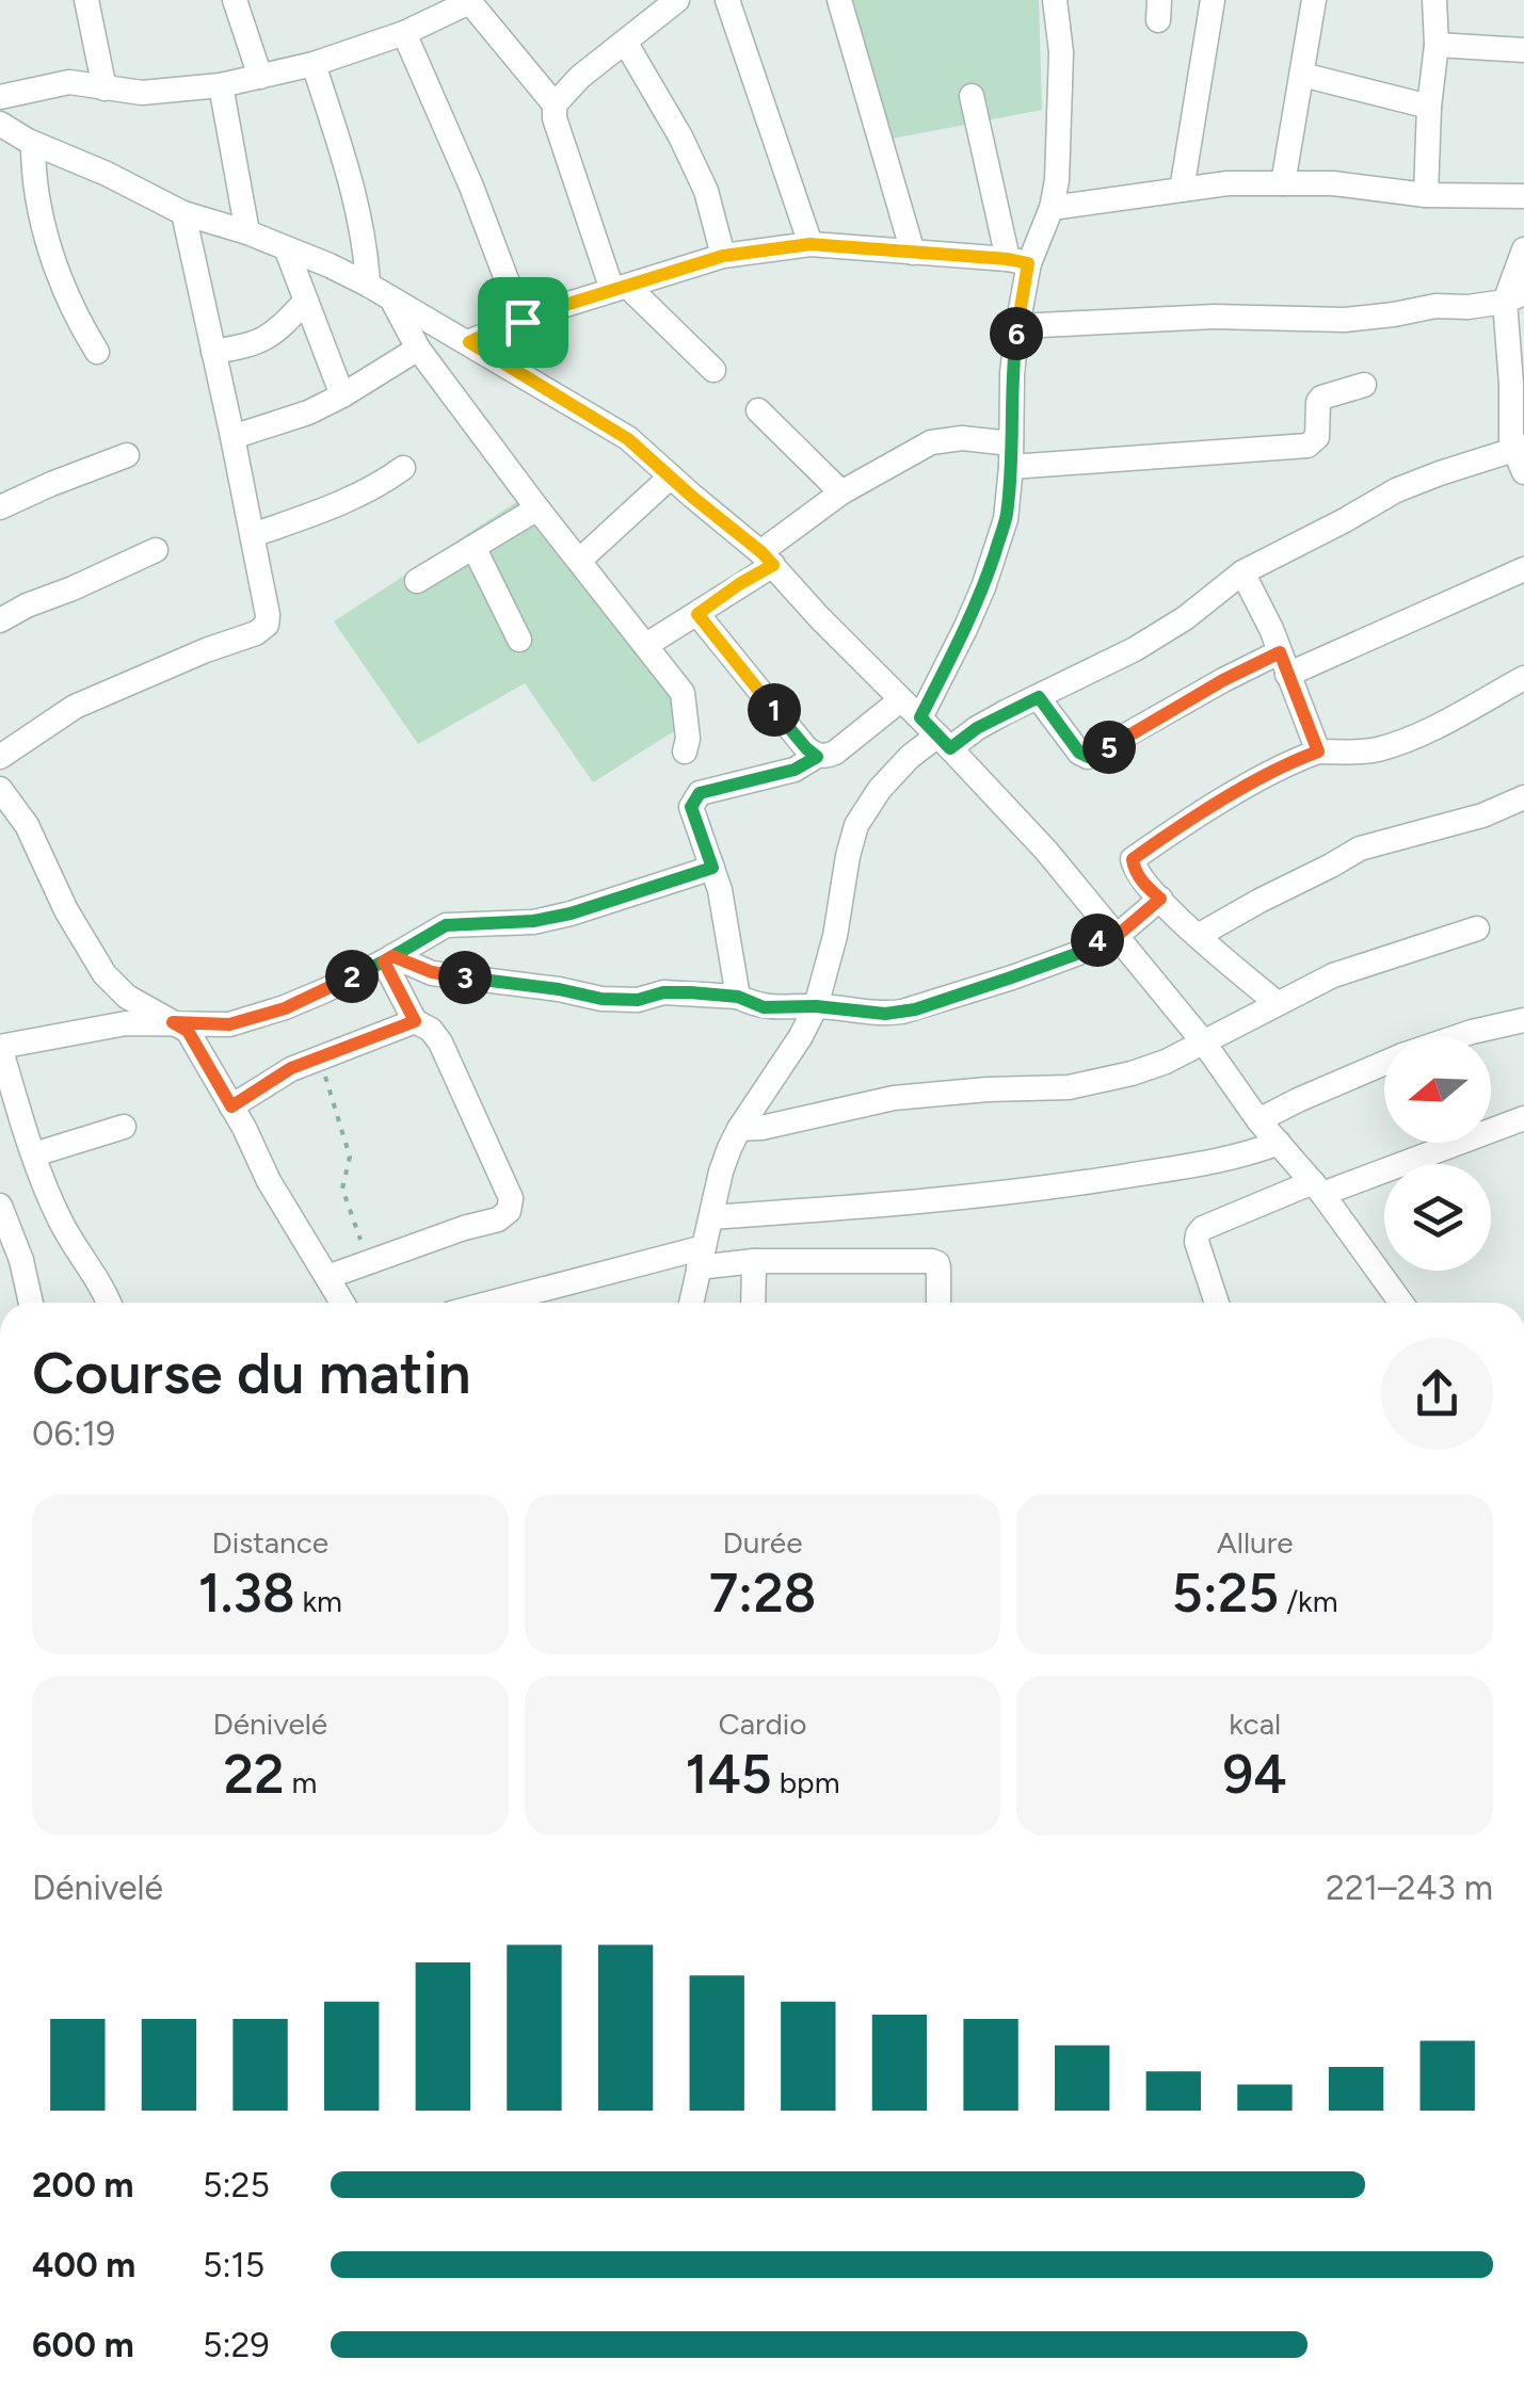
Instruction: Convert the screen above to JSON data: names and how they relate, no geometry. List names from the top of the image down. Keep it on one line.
{"north":"left","page":{"pins":["6","1","5","4","2","3"],"heading":["Course du matin","06:19"],"stats":[["Distance","1.38 km"],["Durée","7:28"],["Allure","5:25 /km"],["Dénivelé","22 m"],["Cardio","145 bpm"],["kcal","94"]],"chart":["Dénivelé","221–243 m"],"list":[{"name":"200 m","note":"5:25"},{"name":"400 m","note":"5:15"},{"name":"600 m","note":"5:29"}]}}
